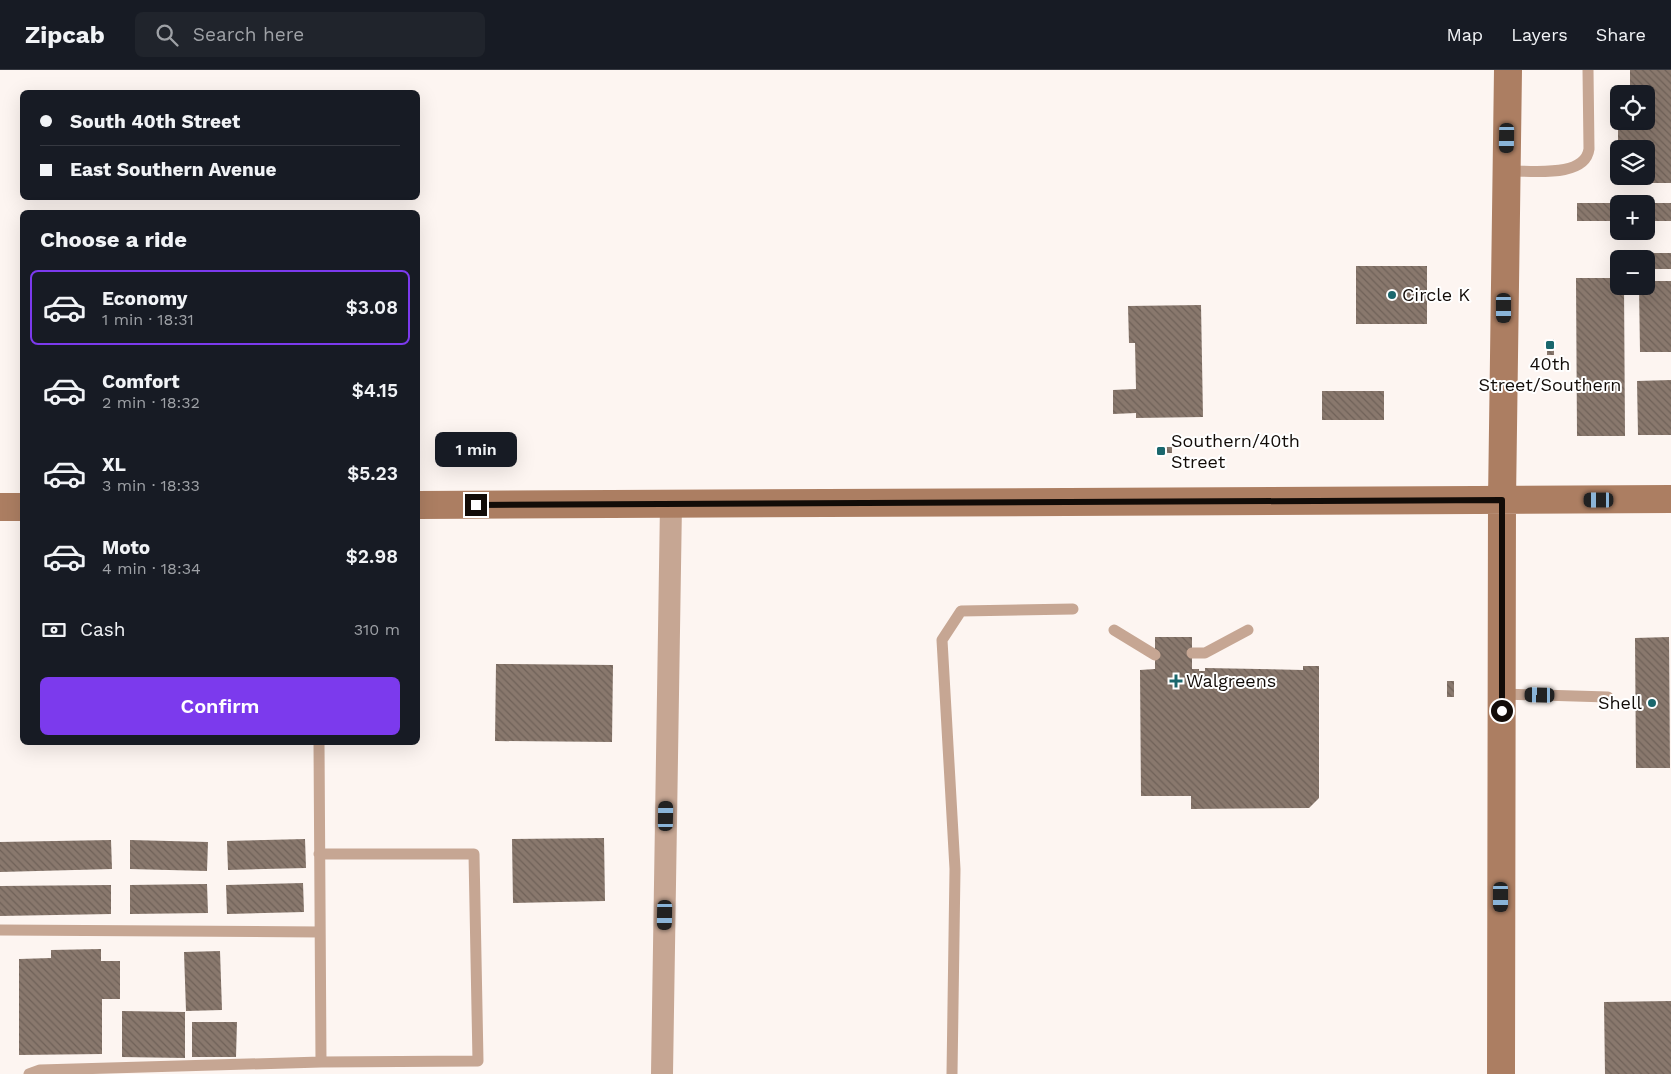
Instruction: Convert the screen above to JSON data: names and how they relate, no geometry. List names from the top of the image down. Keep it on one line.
{"places":{"other":["Circle K","Shell"],"transit":["40th Street/Southern","Southern/40th Street"],"health":["Walgreens"]},"page":{"header":"Zipcab","search":"Search here","nav":["Map","Layers","Share"],"map_buttons":["+","−"],"banner":["South 40th Street","East Southern Avenue"],"heading":"Choose a ride","list":[{"name":"Economy","note":"1 min · 18:31","value":"$3.08"},{"name":"Comfort","note":"2 min · 18:32","value":"$4.15"},{"name":"XL","note":"3 min · 18:33","value":"$5.23"},{"name":"Moto","note":"4 min · 18:34","value":"$2.98"}],"bubble":"1 min","pay":["Cash","310 m"],"buttons":"Confirm"}}
